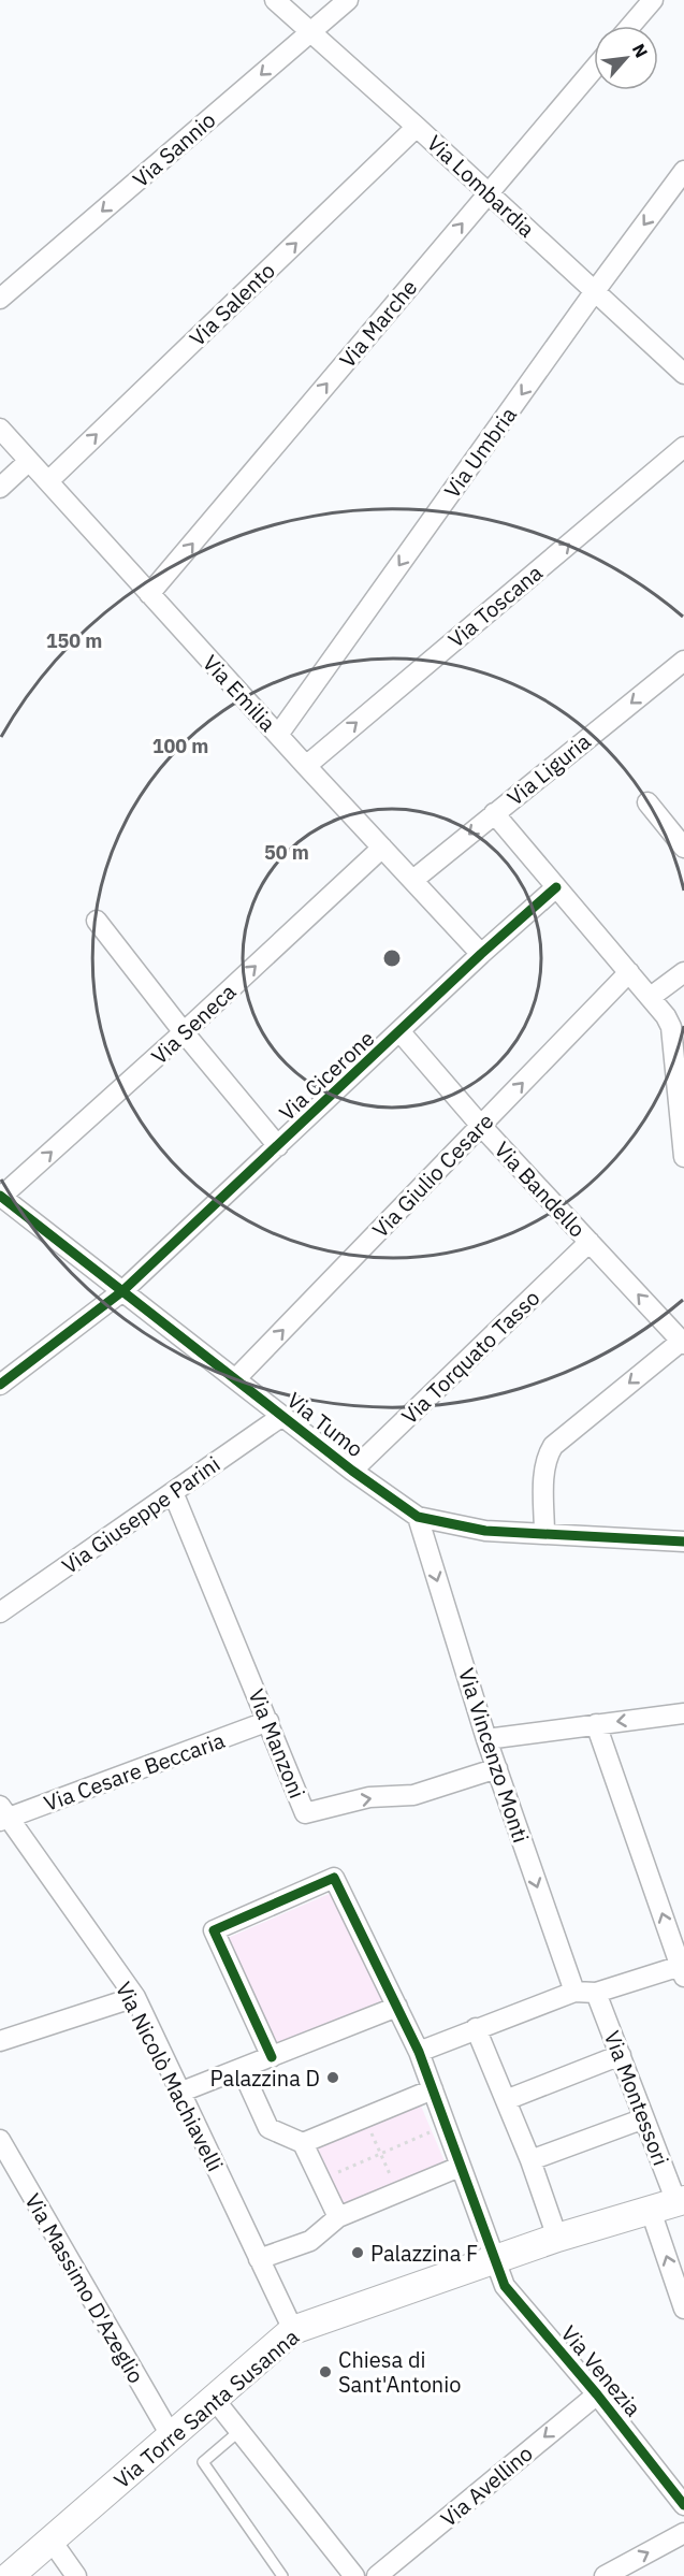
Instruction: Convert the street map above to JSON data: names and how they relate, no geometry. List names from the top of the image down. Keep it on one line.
{"streets":{"main road":["Via Torre Santa Susanna"],"street":["Via Sannio","Via Lombardia","Via Salento","Via Marche","Via Umbria","Via Toscana","Via Emilia","Via Liguria","Via Seneca","Via Cicerone","Via Giulio Cesare","Via Bandello","Via Torquato Tasso","Via Tumo","Via Giuseppe Parini","Via Manzoni","Via Vincenzo Monti","Via Cesare Beccaria","Via Nicolò Machiavelli","Via Montessori","Via Massimo D'Azeglio","Via Venezia","Via Avellino"]},"crossings":[["Via Sannio","Via Lombardia"],["Via Lombardia","Via Salento"],["Via Lombardia","Via Marche"],["Via Lombardia","Via Umbria"],["Via Salento","Via Emilia"],["Via Marche","Via Emilia"],["Via Umbria","Via Emilia"],["Via Toscana","Via Emilia"],["Via Emilia","Via Liguria"],["Via Emilia","Via Seneca"],["Via Emilia","Via Cicerone"],["Via Seneca","Via Tumo"],["Via Cicerone","Via Bandello"],["Via Cicerone","Via Tumo"],["Via Giulio Cesare","Via Bandello"],["Via Giulio Cesare","Via Tumo"],["Via Bandello","Via Torquato Tasso"],["Via Torquato Tasso","Via Tumo"],["Via Tumo","Via Giuseppe Parini"],["Via Tumo","Via Vincenzo Monti"],["Via Giuseppe Parini","Via Manzoni"],["Via Manzoni","Via Vincenzo Monti"],["Via Manzoni","Via Cesare Beccaria"],["Via Cesare Beccaria","Via Nicolò Machiavelli"],["Via Nicolò Machiavelli","Via Torre Santa Susanna"],["Via Montessori","Via Torre Santa Susanna"],["Via Massimo D'Azeglio","Via Torre Santa Susanna"],["Via Venezia","Via Torre Santa Susanna"],["Via Venezia","Via Avellino"]],"one_way":["Via Sannio","Via Salento","Via Marche","Via Umbria","Via Toscana","Via Liguria","Via Seneca","Via Giulio Cesare"],"places":["Palazzina D","Palazzina F","Chiesa di Sant'Antonio"],"north":"top right","rings":["150 m","100 m","50 m"]}
